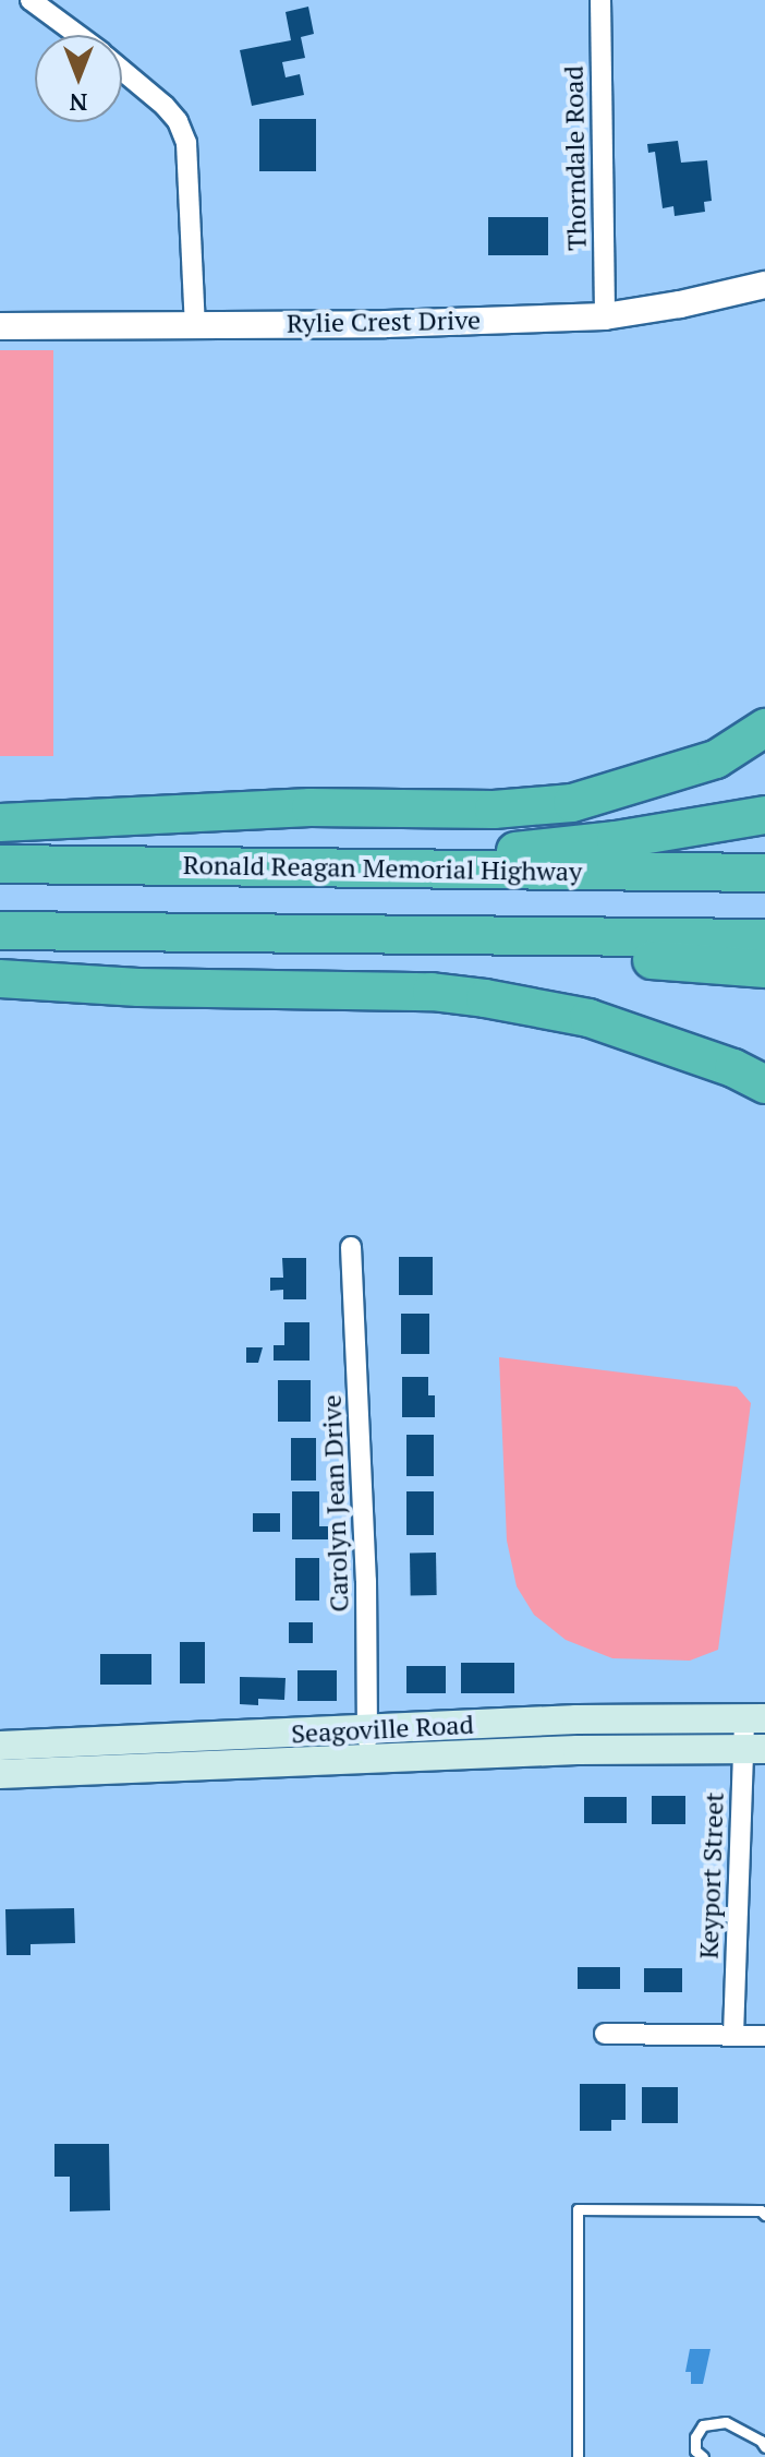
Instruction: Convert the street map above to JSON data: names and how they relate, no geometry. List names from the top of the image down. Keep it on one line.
{"streets":{"highway":["Ronald Reagan Memorial Highway"],"main road":["Seagoville Road"],"street":["Thorndale Road","Rylie Crest Drive","Carolyn Jean Drive","Keyport Street"]},"crossings":[["Thorndale Road","Rylie Crest Drive"],["Carolyn Jean Drive","Seagoville Road"],["Seagoville Road","Keyport Street"]],"north":"bottom"}
